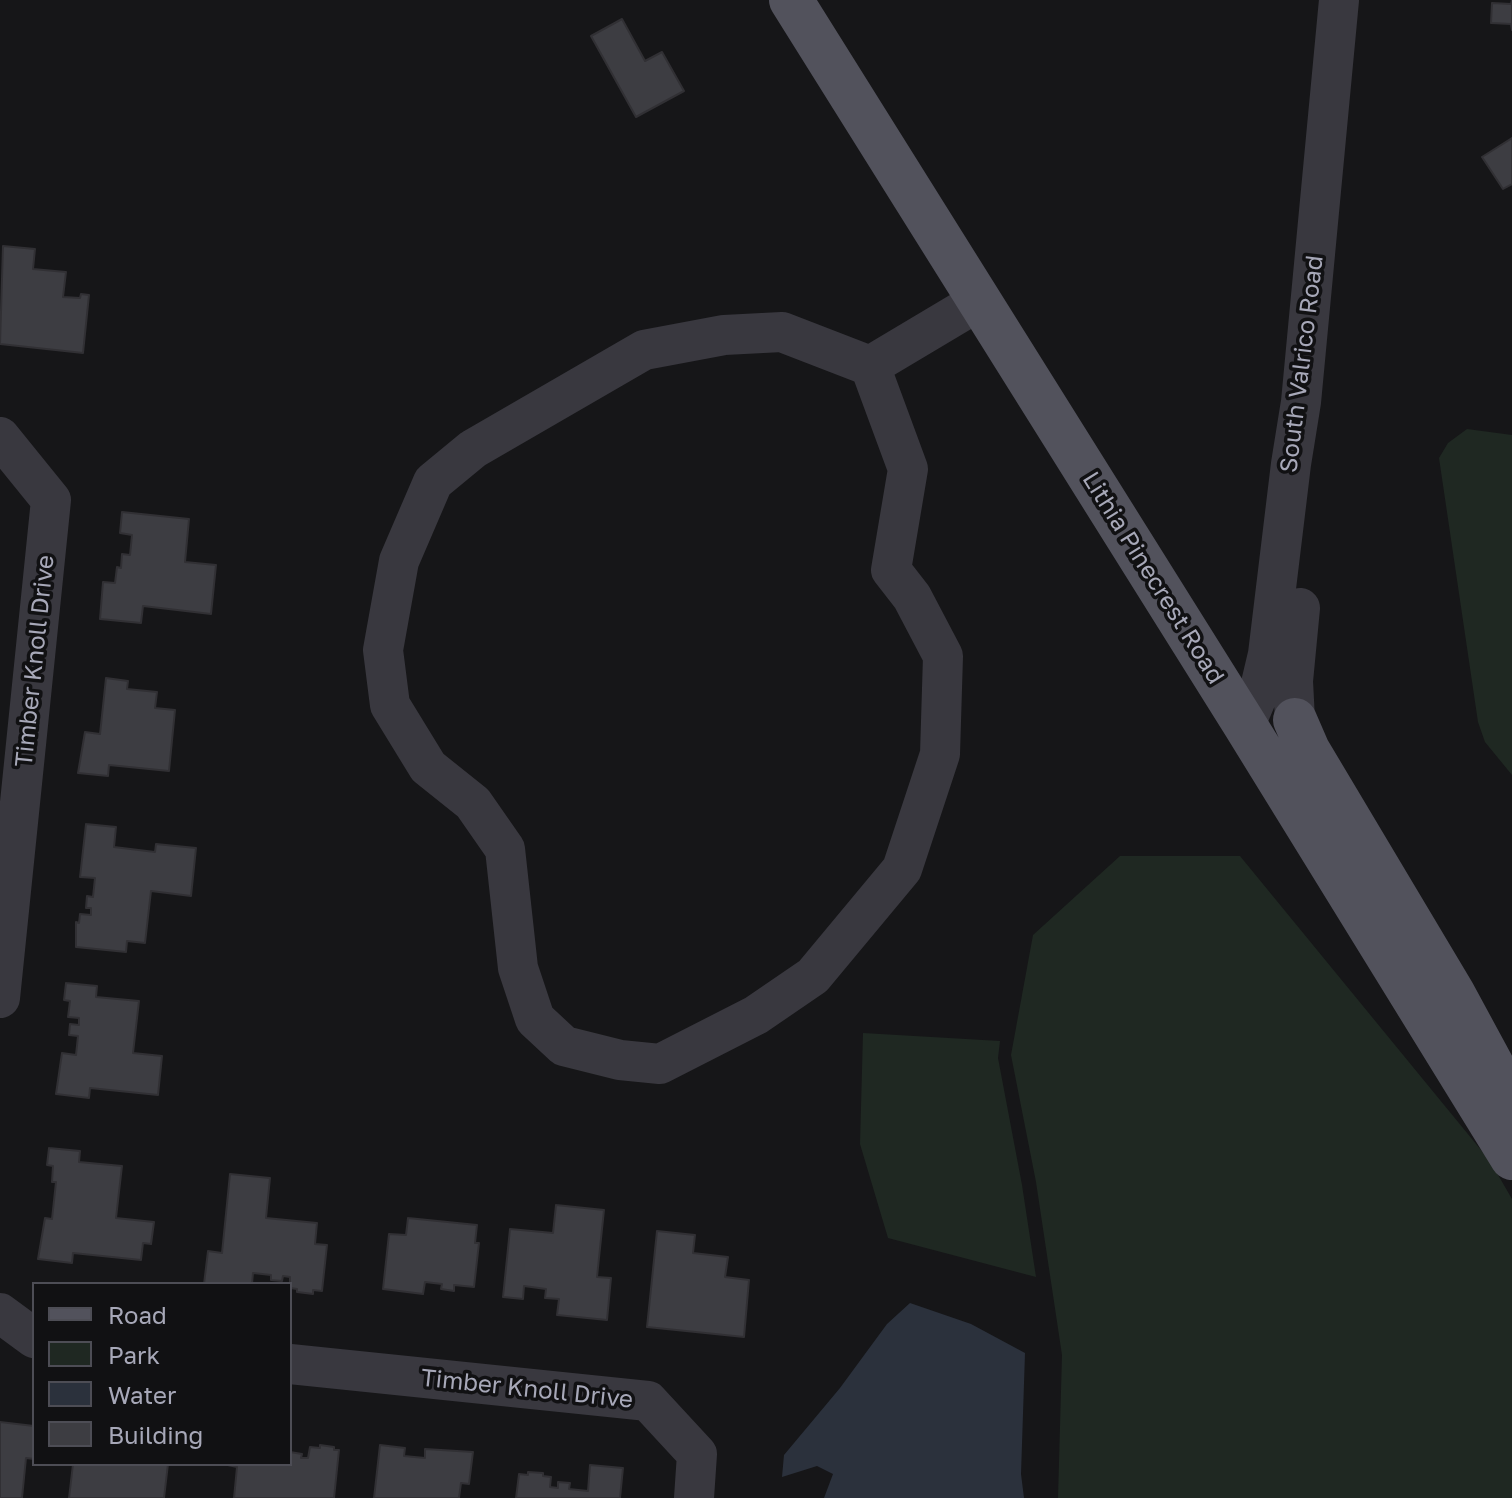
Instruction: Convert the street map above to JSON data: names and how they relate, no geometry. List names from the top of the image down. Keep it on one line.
{"streets":{"main road":["Lithia Pinecrest Road"],"street":["South Valrico Road","Timber Knoll Drive"]},"crossings":[["South Valrico Road","Lithia Pinecrest Road"]],"legend":["Road","Park","Water","Building"]}
